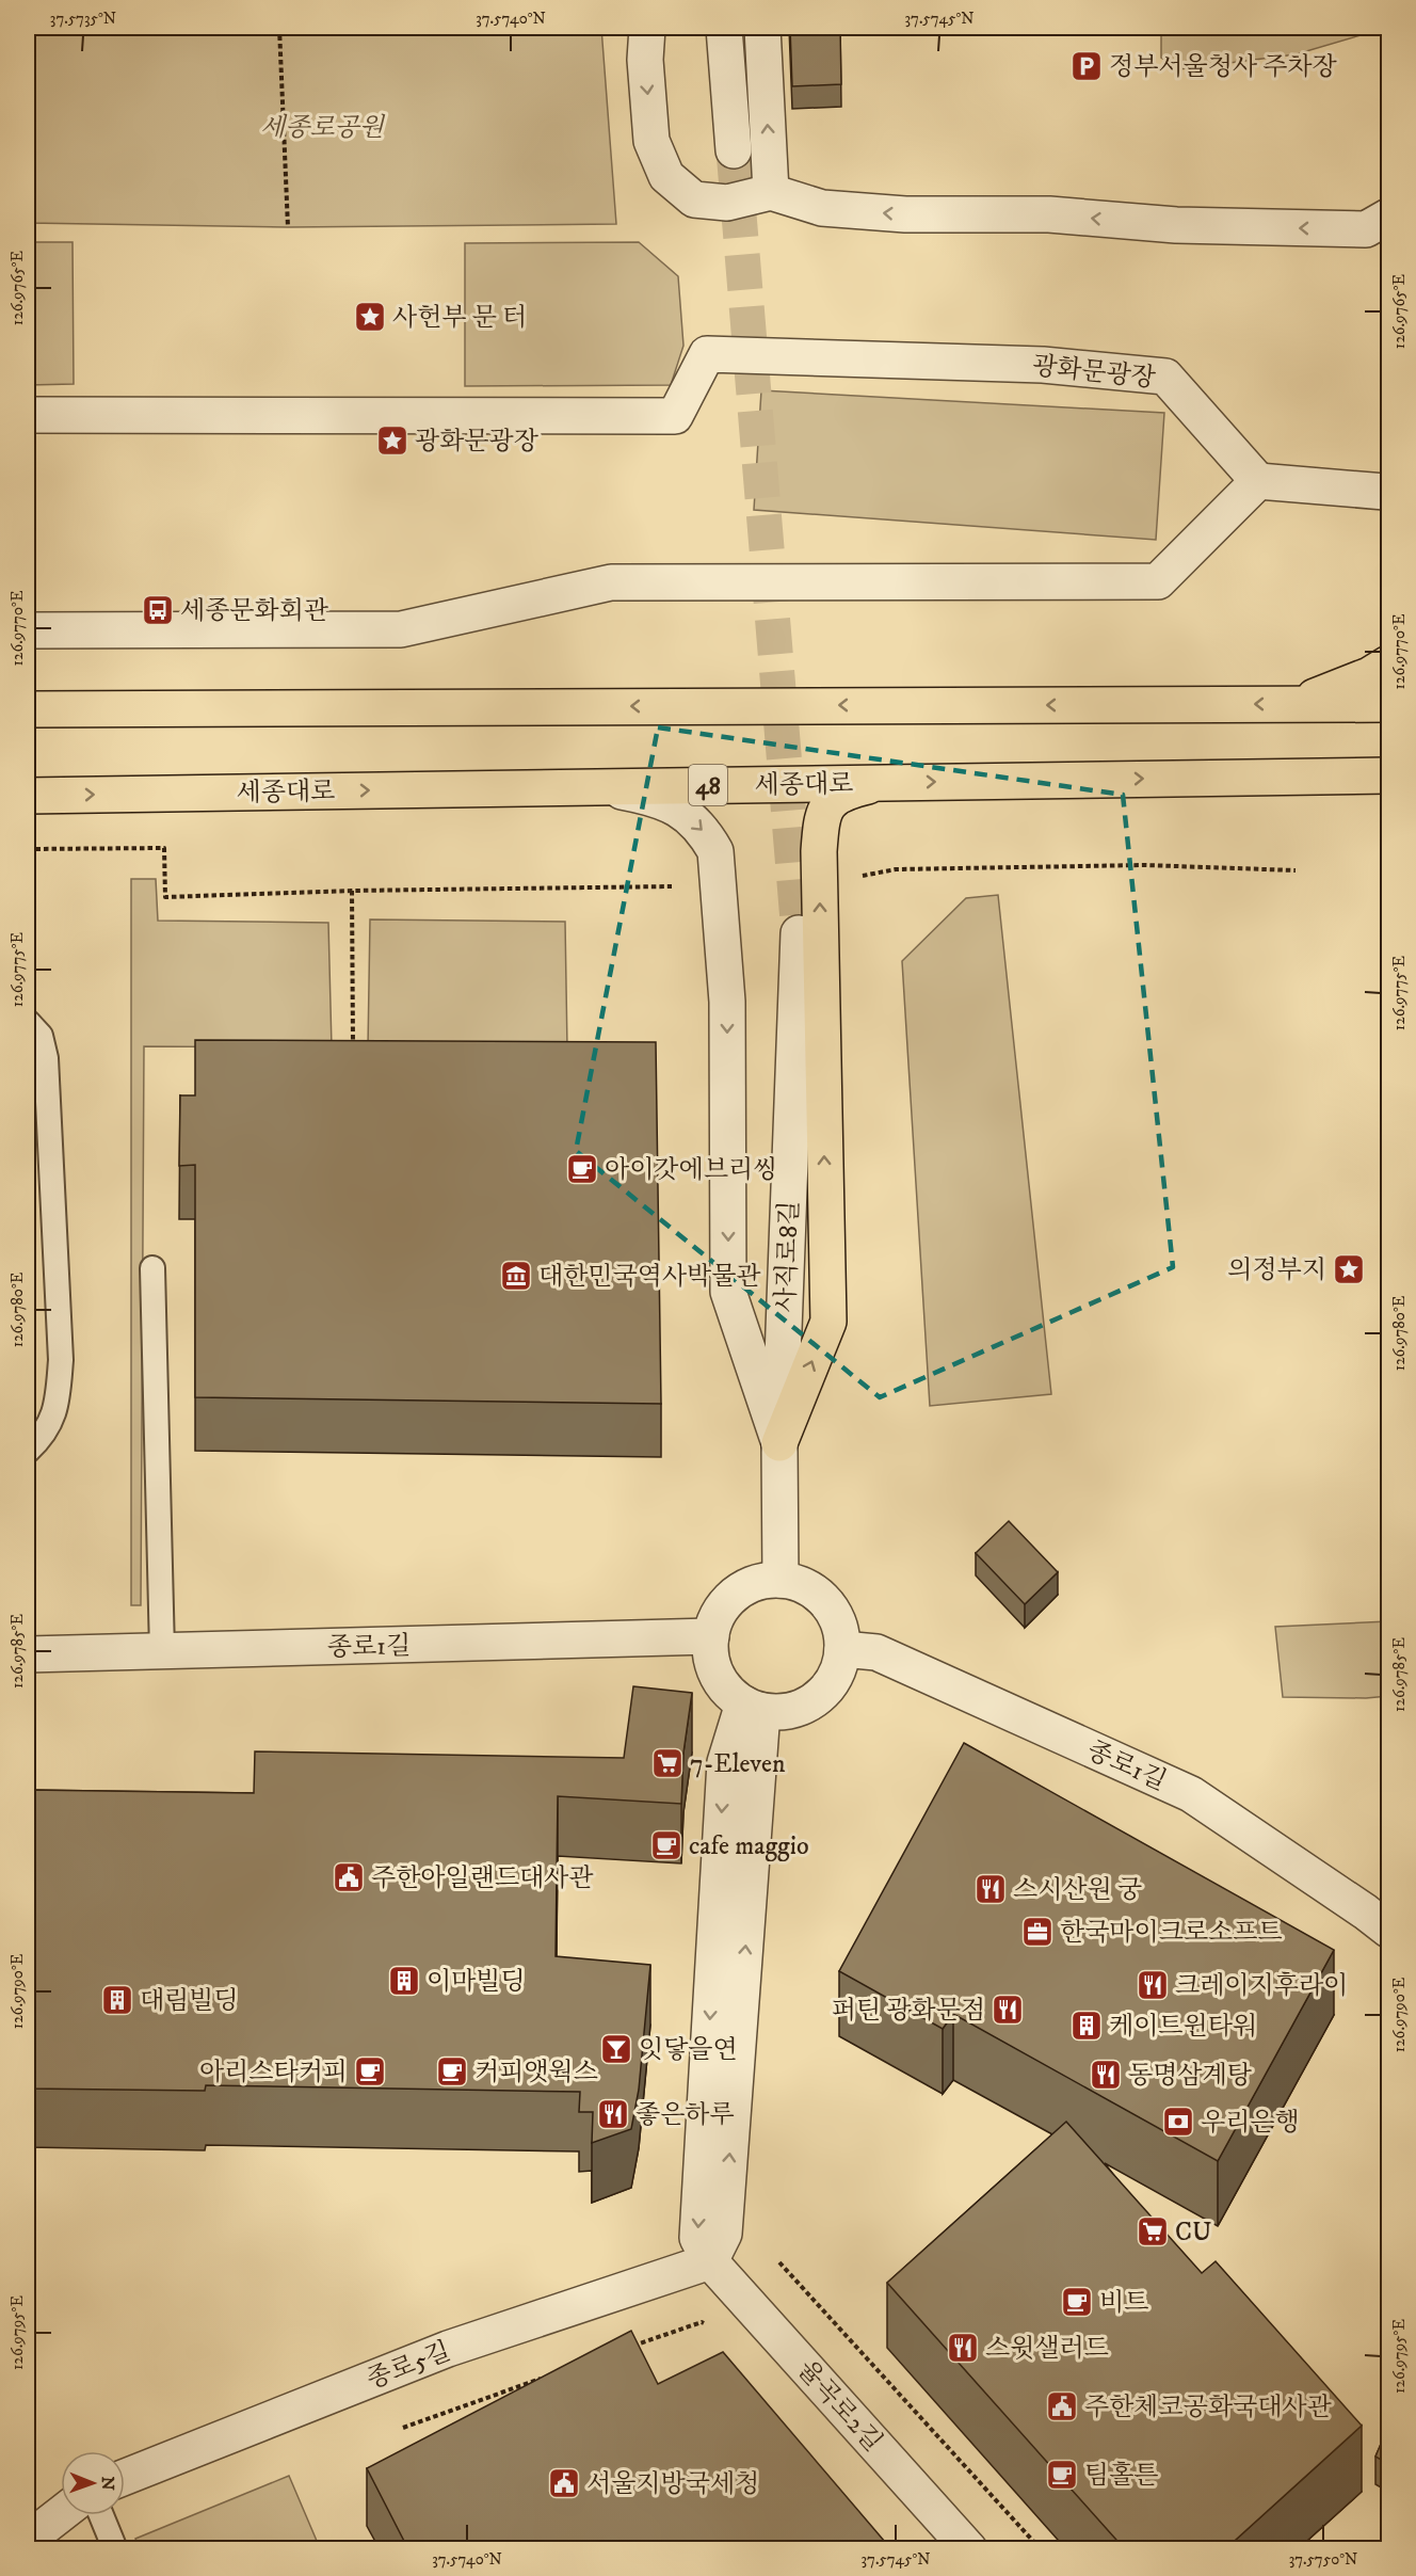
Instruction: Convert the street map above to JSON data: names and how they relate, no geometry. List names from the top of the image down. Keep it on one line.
{"streets":{"main road":["세종대로","48"],"street":["광화문광장","사직로8길","종로1길","종로5길","율곡로2길"]},"crossings":[["사직로8길","종로1길"],["종로5길","율곡로2길"]],"parks":["세종로공원"],"places":{"parking":["정부서울청사 주차장"],"place":["사헌부 문 터","광화문광장","의정부지"],"bus stop":["세종문화회관"],"cafe":["아이갓에브리씽","cafe maggio","아리스타커피","커피앳웍스","비트","팀홀튼"],"museum":["대한민국역사박물관"],"supermarket":["7-Eleven","CU"],"public building":["주한아일랜드대사관","주한체코공화국대사관","서울지방국세청"],"restaurant":["스시산원 궁","크레이지후라이","퍼틴 광화문점","동명삼계탕","좋은하루","스윗샐러드"],"office":["한국마이크로소프트"],"building":["이마빌딩","대림빌딩","케이트윈타워"],"bar":["잇닿을연"],"bank":["우리은행"]},"north":"right","coordinates":["37.5735°N","37.5740°N","37.5745°N","126.9765°E","126.9770°E","126.9775°E","126.9780°E","126.9785°E","126.9790°E","126.9795°E","37.5750°N"]}
